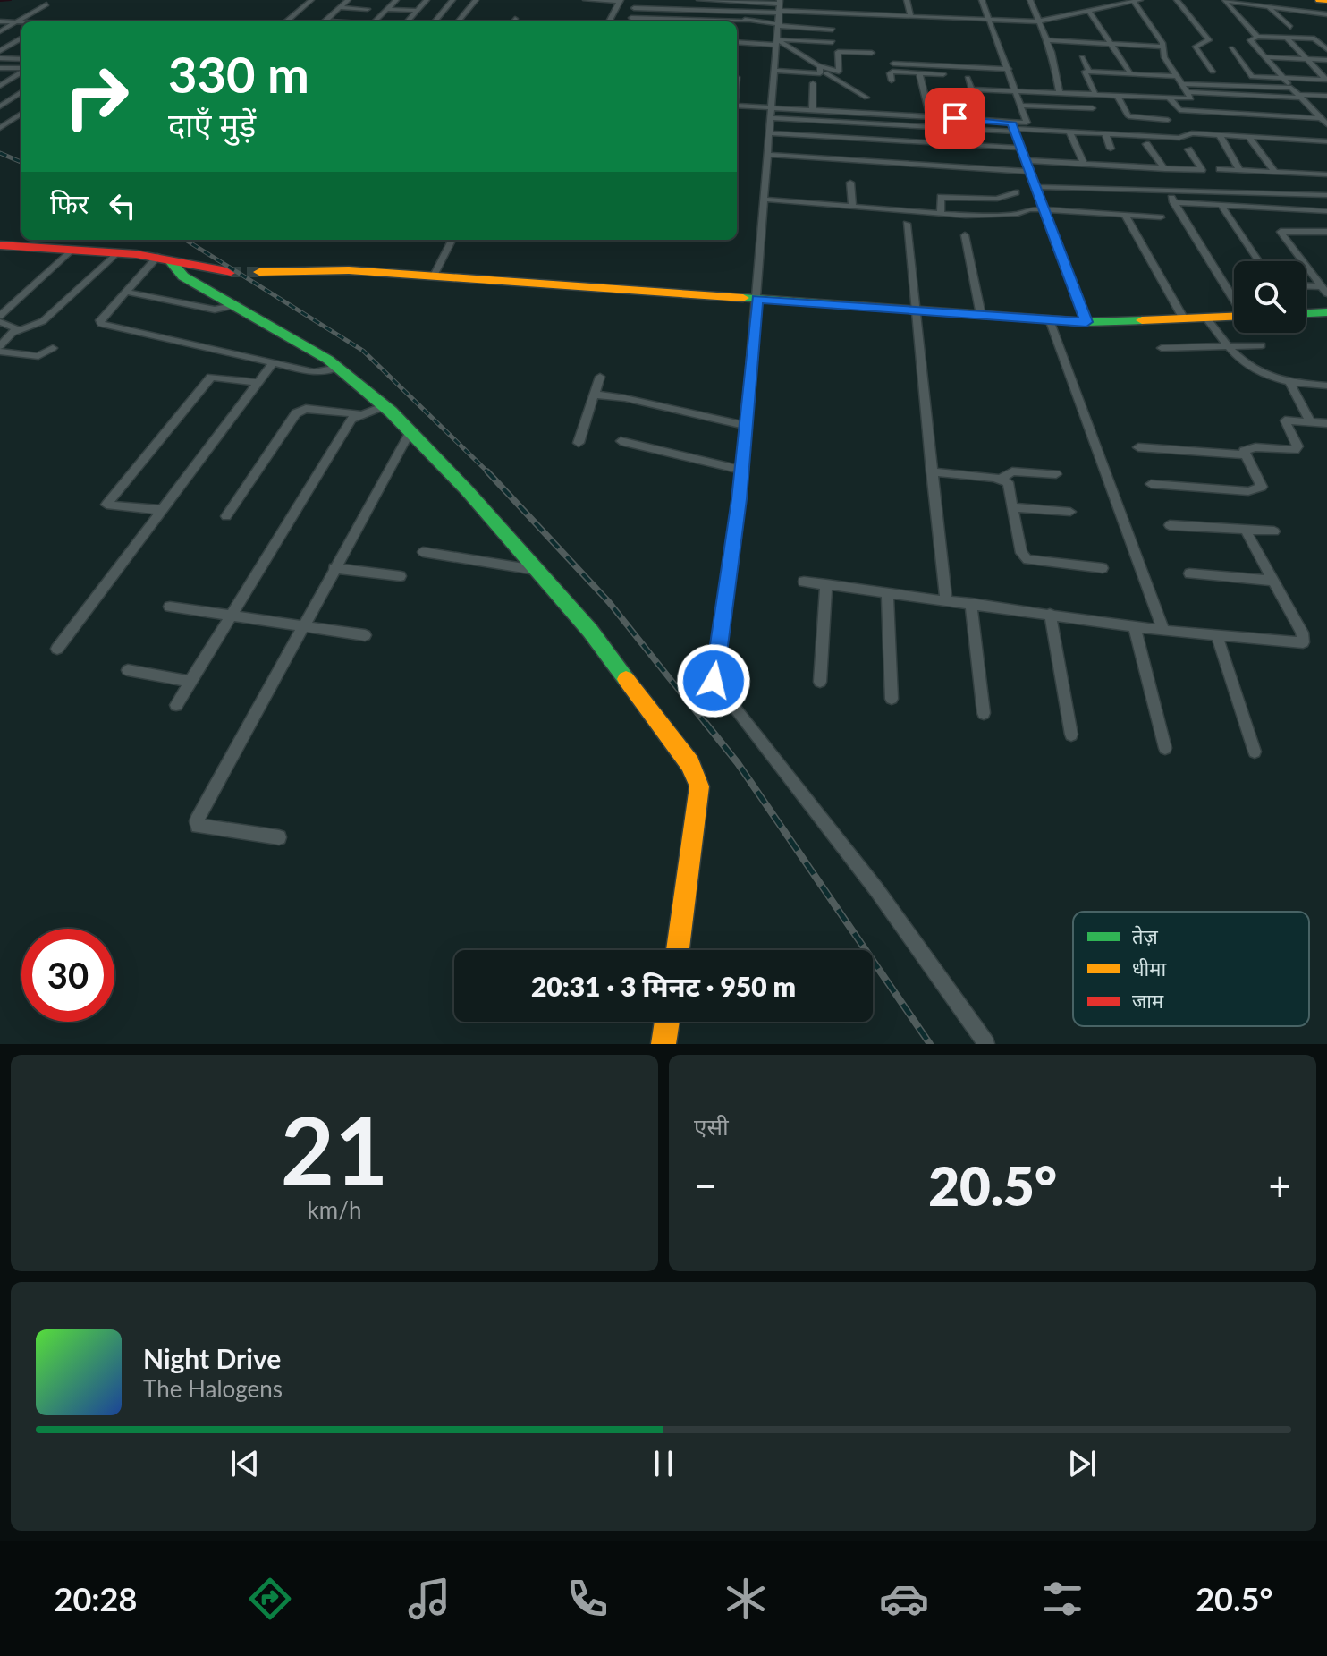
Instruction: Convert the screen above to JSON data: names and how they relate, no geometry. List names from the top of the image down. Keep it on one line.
{"legend":["तेज़","धीमा","जाम"],"page":{"turn":["330 m","दाएँ मुड़ें"],"then":"फिर","limit":"30","trip":"20:31 · 3 मिनट · 950 m","tile":[["21","km/h"],"एसी"],"heat":["−","20.5°","+"],"song":["Night Drive","The Halogens"],"tabs":["20:28","20.5°"]}}
